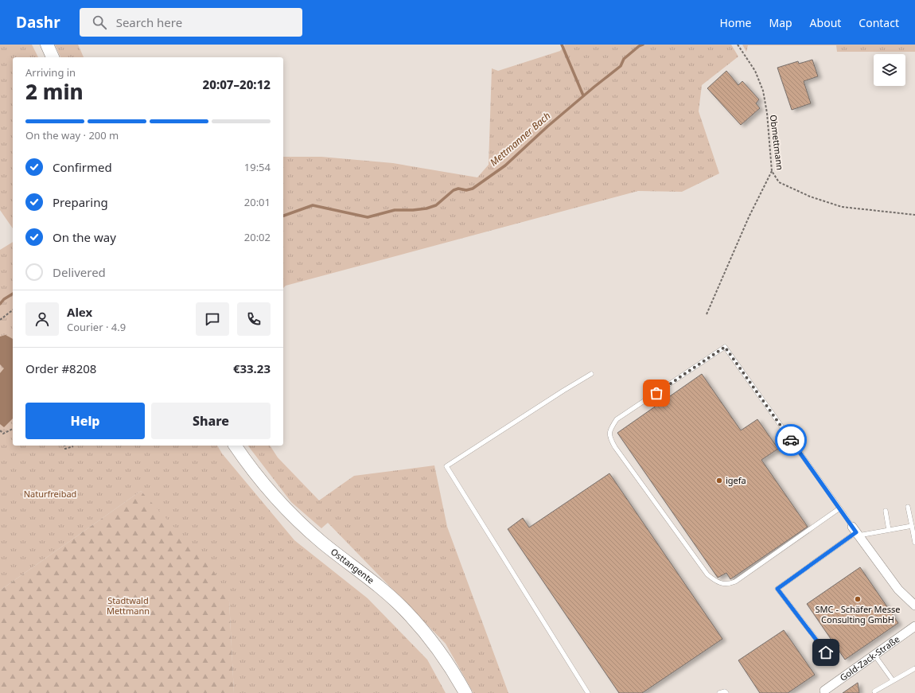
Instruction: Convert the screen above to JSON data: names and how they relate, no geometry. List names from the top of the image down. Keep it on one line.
{"streets":{"main road":["Osttangente"],"street":["Gold-Zack-Straße"],"path":["Obmettmann"]},"water":["Mettmanner Bach"],"parks":["Naturfreibad","Stadtwald Mettmann"],"places":["igefa","SMC - Schäfer Messe Consulting GmbH"],"page":{"header":"Dashr","search":"Search here","nav":["Home","Map","About","Contact"],"heading":["2 min","Arriving in","20:07–20:12"],"panel":["Alex","Courier · 4.9","Order #8208","€33.23"],"bar":"On the way · 200 m","list":[["Confirmed","19:54"],["Preparing","20:01"],["On the way","20:02"],"Delivered"],"buttons":["Help","Share"]}}
